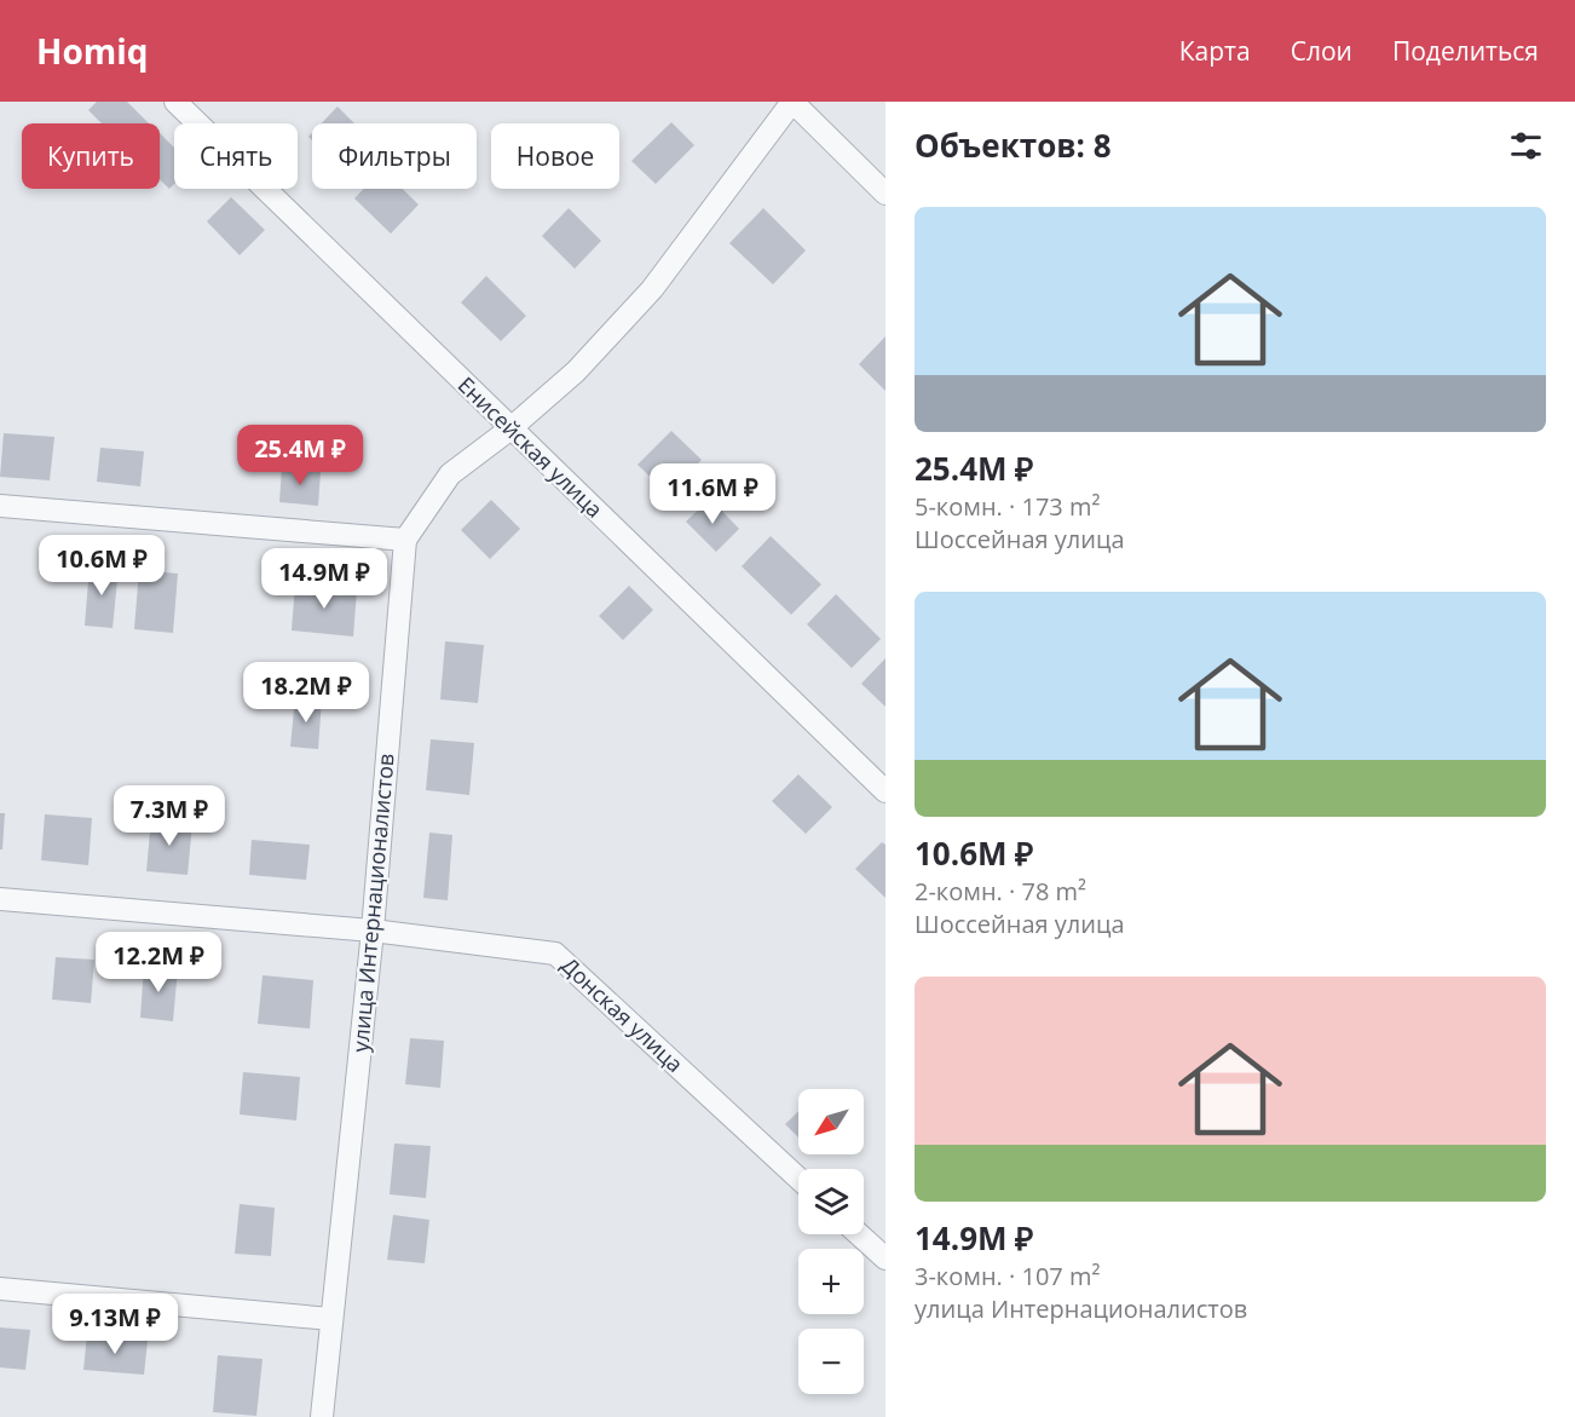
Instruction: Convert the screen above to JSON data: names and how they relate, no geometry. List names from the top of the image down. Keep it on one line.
{"streets":{"street":["Енисейская улица","улица Интернационалистов","Донская улица"]},"crossings":[["Енисейская улица","улица Интернационалистов"],["улица Интернационалистов","Донская улица"]],"north":"bottom left","page":{"header":"Homiq","nav":["Карта","Слои","Поделиться"],"heading":"Объектов: 8","chip":["Купить","Снять","Фильтры","Новое"],"list":[{"name":"25.4M ₽","note":"5-комн. · 173 m² · Шоссейная улица"},{"name":"10.6M ₽","note":"2-комн. · 78 m² · Шоссейная улица"},{"name":"14.9M ₽","note":"3-комн. · 107 m² · улица Интернационалистов"}],"price":["25.4M ₽","11.6M ₽","10.6M ₽","14.9M ₽","18.2M ₽","7.3M ₽","12.2M ₽","9.13M ₽"],"map_buttons":["+","−"]}}
